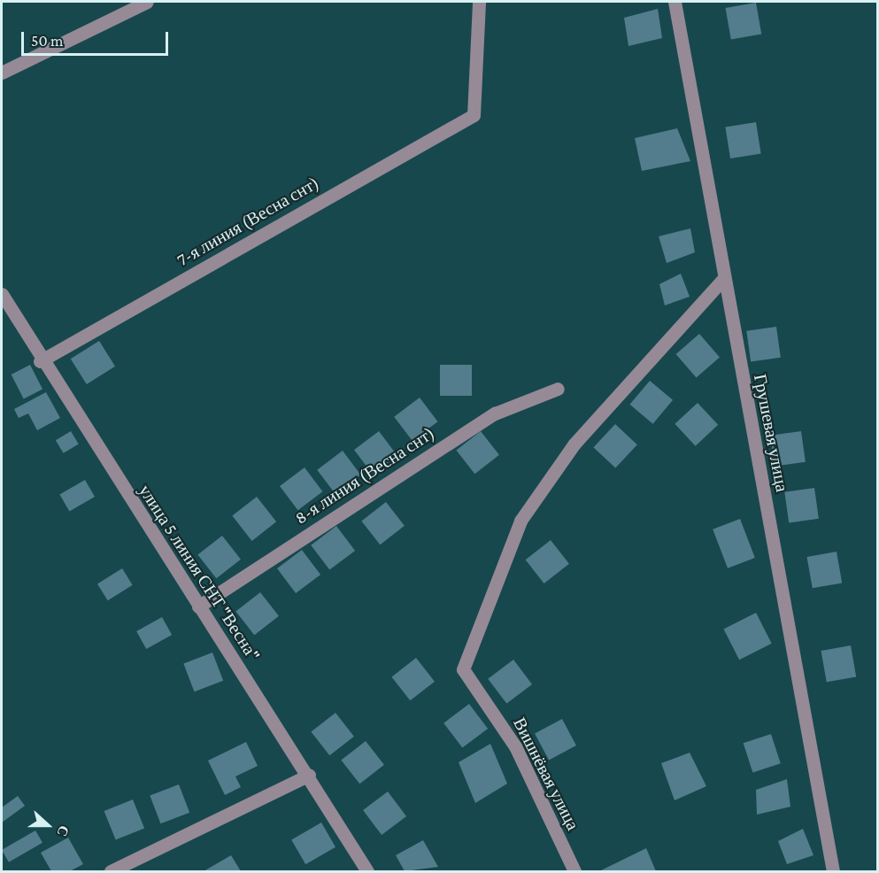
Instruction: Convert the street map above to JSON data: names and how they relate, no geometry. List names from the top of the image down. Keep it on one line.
{"streets":{"street":["7-я линия (Весна снт)","Грушевая улица","8-я линия (Весна снт)","улица 5 линия СНТ \"Весна\"","Вишнёвая улица"]},"crossings":[["7-я линия (Весна снт)","улица 5 линия СНТ \"Весна\""],["Грушевая улица","Вишнёвая улица"],["8-я линия (Весна снт)","улица 5 линия СНТ \"Весна\""]],"scale_bar":"50 m","north":"right"}
